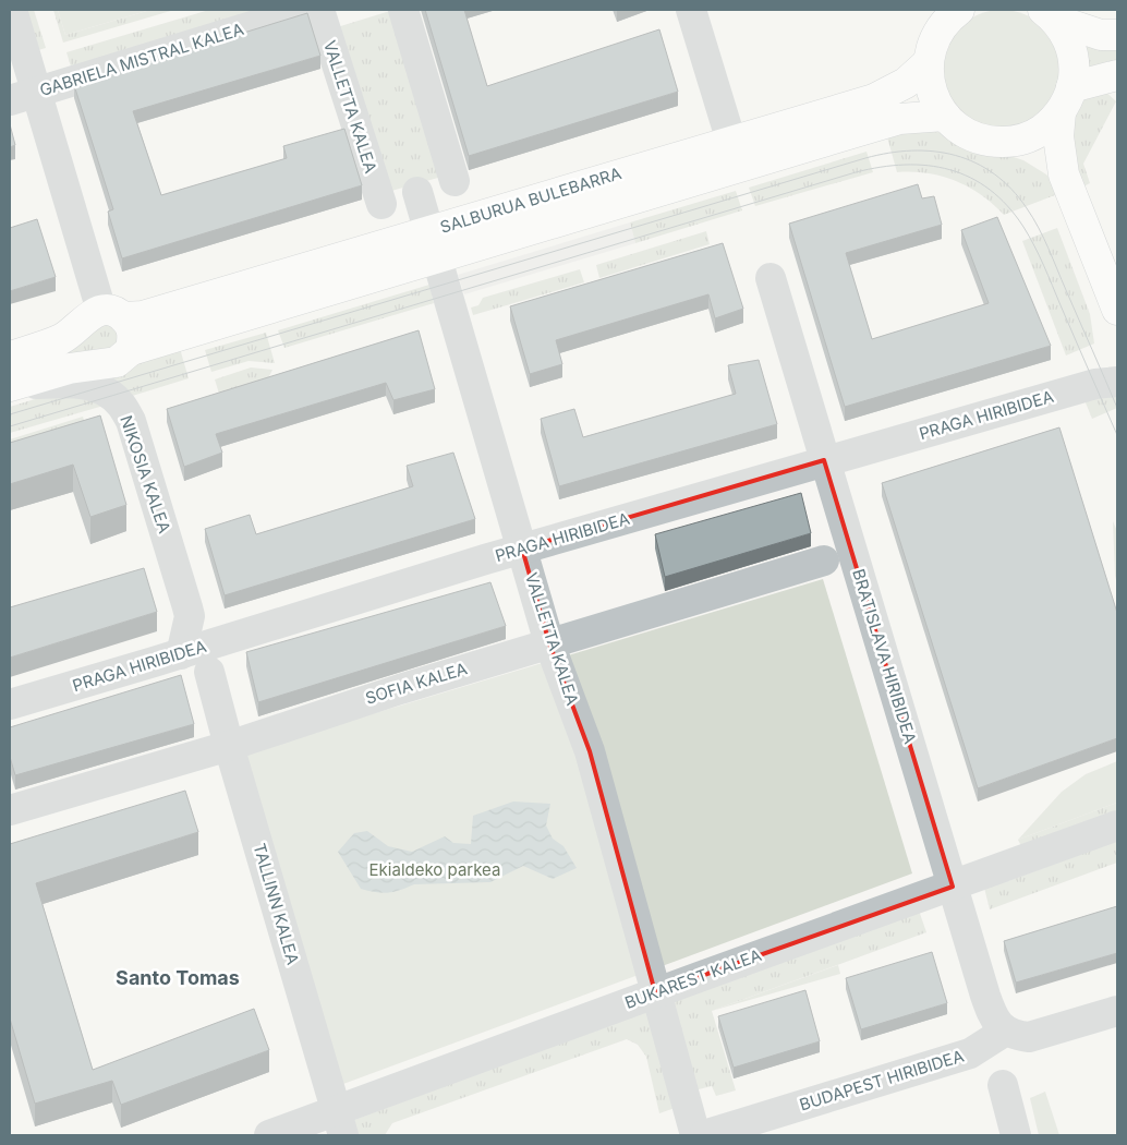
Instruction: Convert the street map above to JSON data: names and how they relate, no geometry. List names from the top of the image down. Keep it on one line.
{"streets":{"main road":["SALBURUA BULEBARRA"],"street":["GABRIELA MISTRAL KALEA","VALLETTA KALEA","PRAGA HIRIBIDEA","NIKOSIA KALEA","BRATISLAVA HIRIBIDEA","SOFIA KALEA","TALLINN KALEA","BUKAREST KALEA","BUDAPEST HIRIBIDEA"]},"crossings":[["VALLETTA KALEA","SALBURUA BULEBARRA"],["VALLETTA KALEA","PRAGA HIRIBIDEA"],["VALLETTA KALEA","SOFIA KALEA"],["VALLETTA KALEA","BUKAREST KALEA"],["SALBURUA BULEBARRA","NIKOSIA KALEA"],["PRAGA HIRIBIDEA","NIKOSIA KALEA"],["PRAGA HIRIBIDEA","BRATISLAVA HIRIBIDEA"],["BRATISLAVA HIRIBIDEA","BUKAREST KALEA"],["BRATISLAVA HIRIBIDEA","BUDAPEST HIRIBIDEA"],["SOFIA KALEA","TALLINN KALEA"],["TALLINN KALEA","BUKAREST KALEA"]],"districts":["Santo Tomas"],"parks":["Ekialdeko parkea"]}
